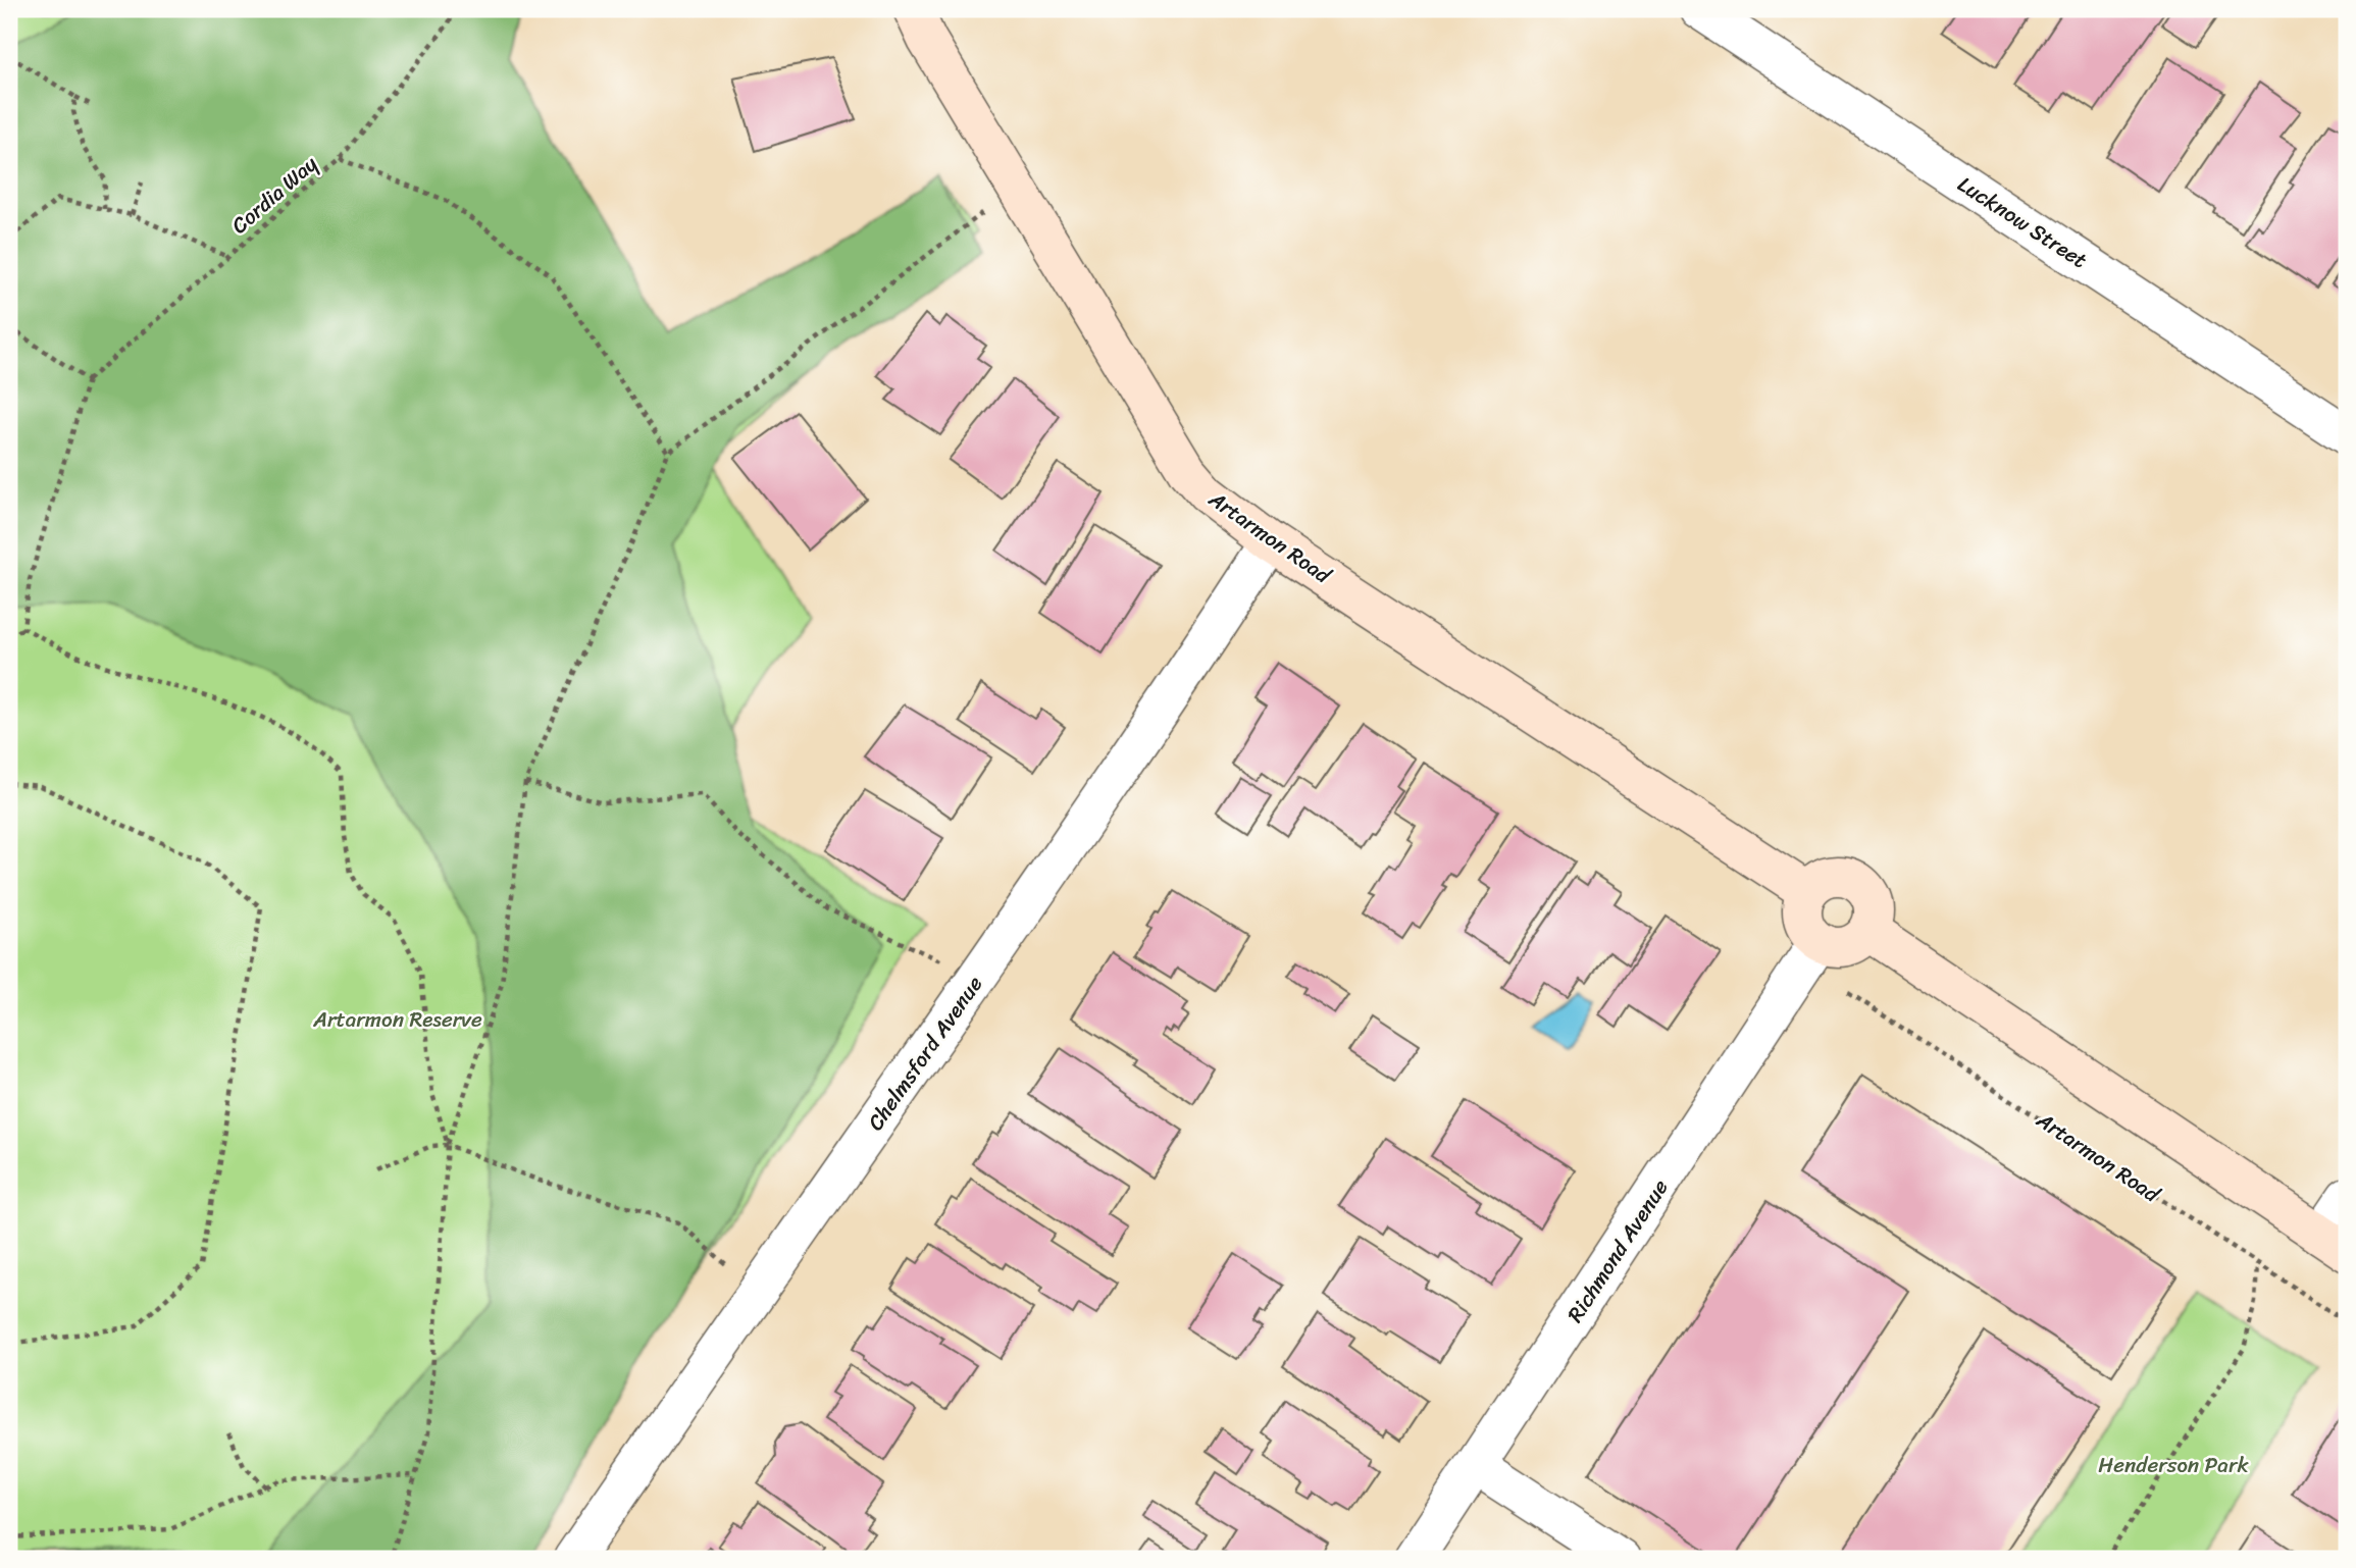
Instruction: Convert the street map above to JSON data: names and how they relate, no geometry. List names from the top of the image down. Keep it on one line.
{"streets":{"street":["Lucknow Street","Artarmon Road","Chelmsford Avenue","Richmond Avenue"],"path":["Cordia Way"]},"crossings":[["Artarmon Road","Chelmsford Avenue"],["Artarmon Road","Richmond Avenue"]],"parks":["Artarmon Reserve","Henderson Park"]}
